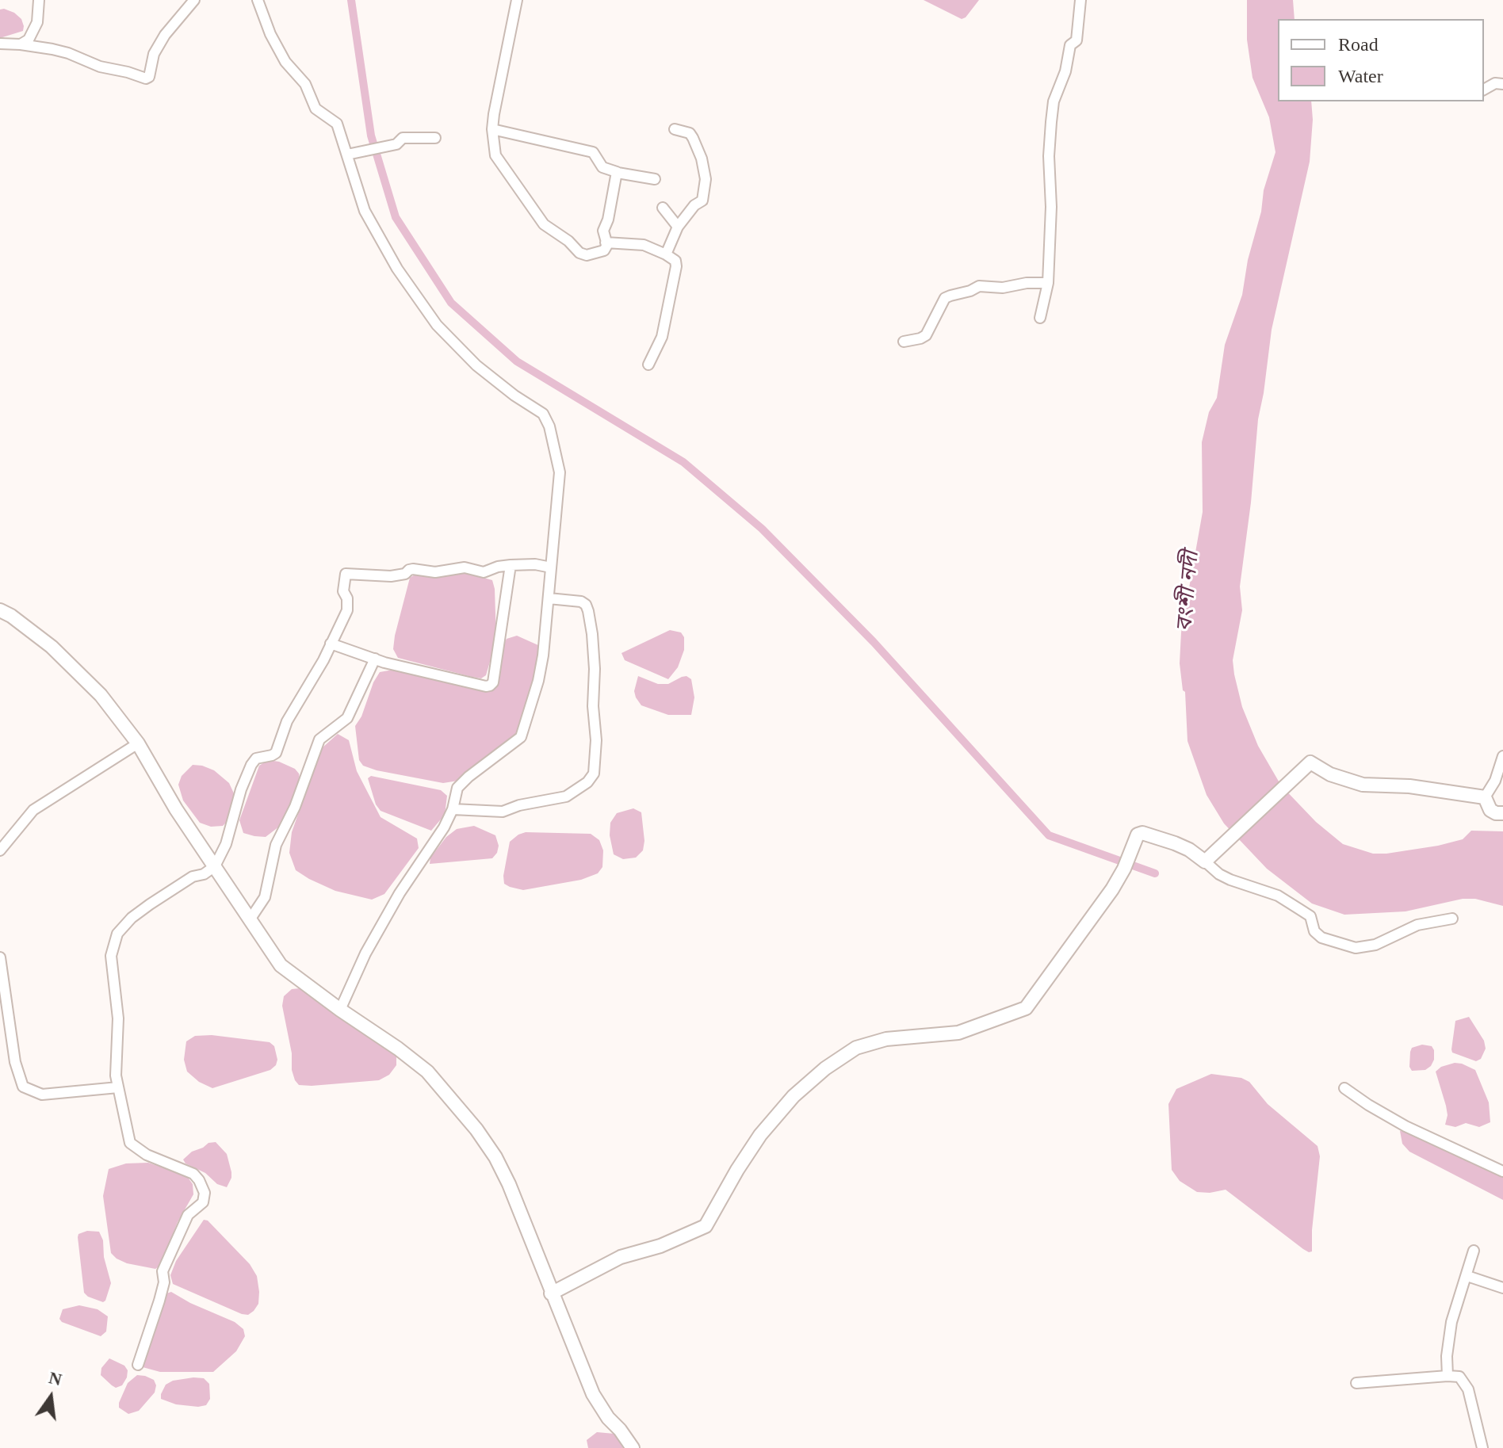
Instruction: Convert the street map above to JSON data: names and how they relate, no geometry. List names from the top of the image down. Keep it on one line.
{"water":["বংশী নদী"],"legend":["Road","Water"],"north":"top"}
